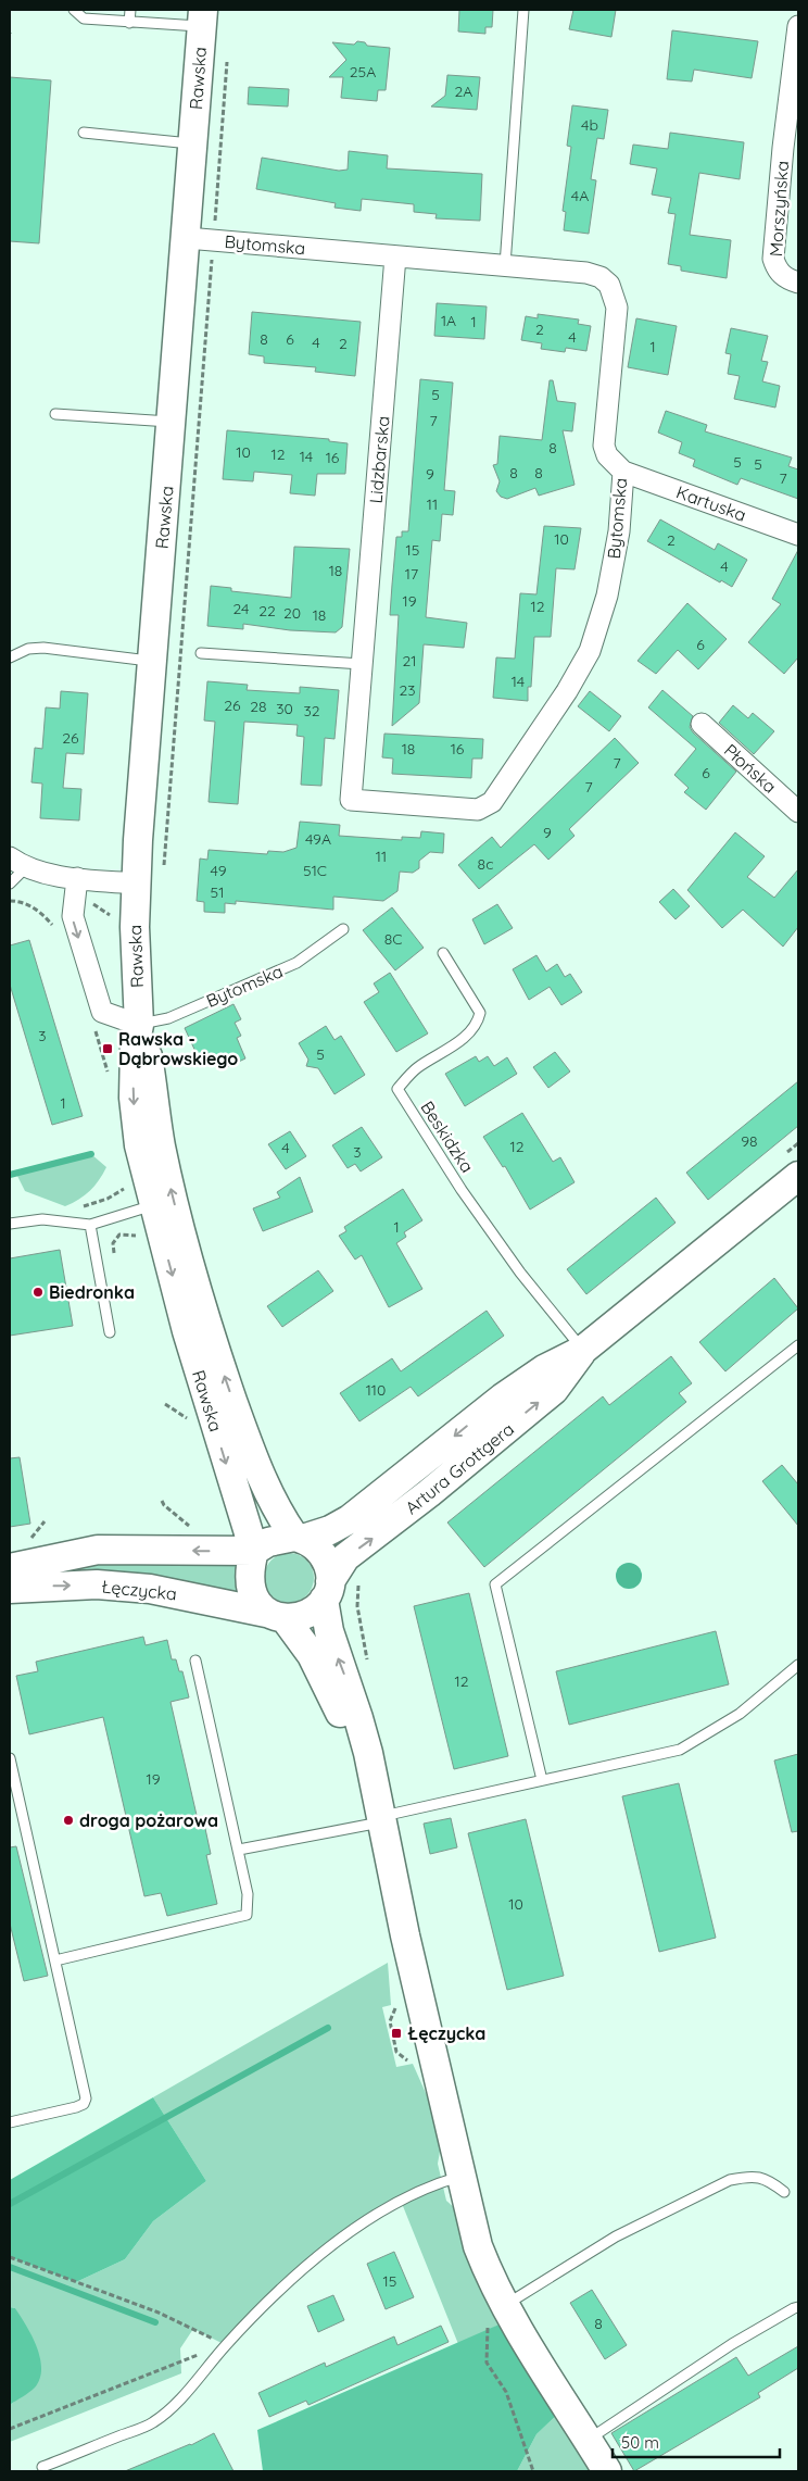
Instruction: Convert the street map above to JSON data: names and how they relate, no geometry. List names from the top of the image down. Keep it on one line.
{"streets":{"street":["Rawska","Morszyńska","Bytomska","Lidzbarska","Kartuska","Płońska","Artura Grottgera","Łęczycka"],"lane":["Beskidzka"]},"crossings":[["Rawska","Bytomska"],["Rawska","Artura Grottgera"],["Rawska","Łęczycka"],["Bytomska","Lidzbarska"],["Bytomska","Kartuska"],["Beskidzka","Artura Grottgera"],["Artura Grottgera","Łęczycka"]],"places":{"transit":["Rawska - Dąbrowskiego","Łęczycka"],"other":["Biedronka","droga pożarowa"]},"house_numbers":["25A","2A","4b","4A","1A","1","2","4","8","6","4","2","1","5","7","8","10","12","14","16","5","5","8","8","9","7","11","10","2","15","4","18","17","19","12","24","22","20","18","6","21","14","23","26","28","30","32","26","18","16","7","6","7","9","49A","11","8c","49","51C","51","8C","3","5","1","98","12","4","3","1","110","12","19","10","15","8"],"scale_bar":"50 m"}
